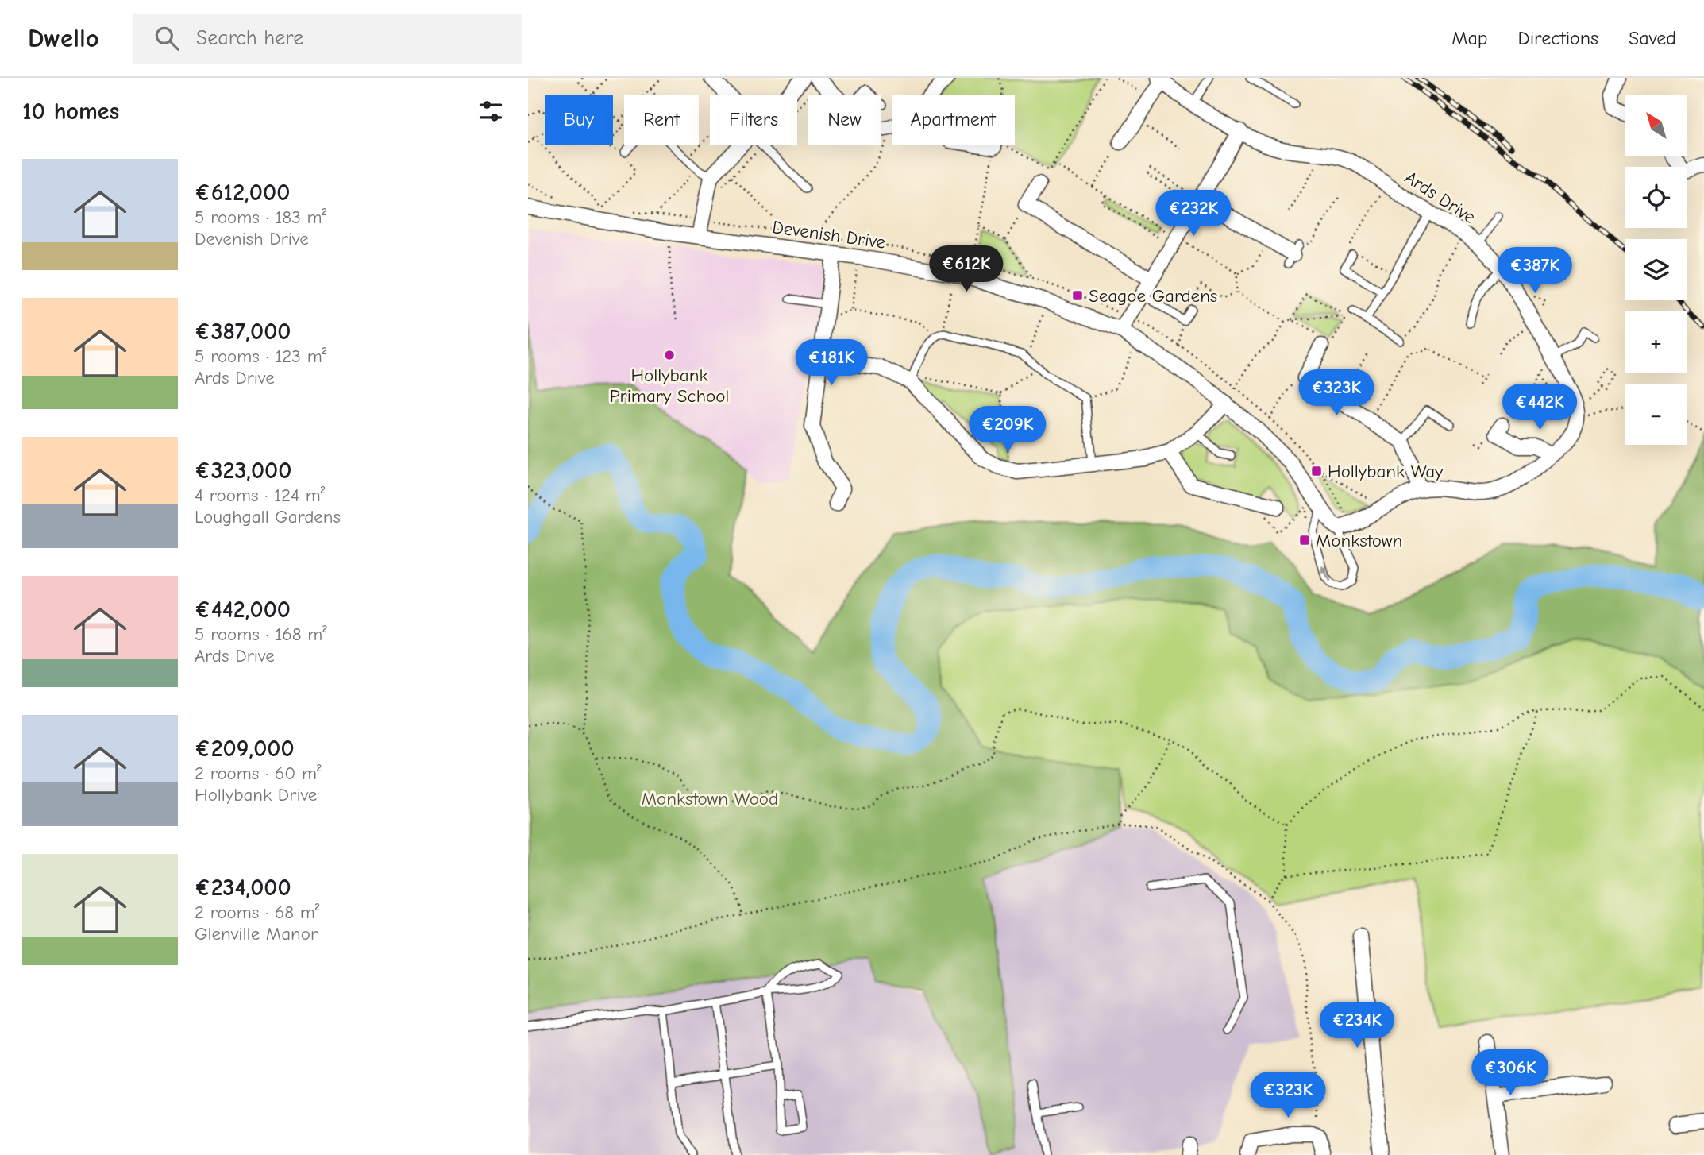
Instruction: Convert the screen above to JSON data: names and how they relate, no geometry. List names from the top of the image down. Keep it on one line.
{"streets":{"street":["Ards Drive","Devenish Drive"]},"parks":["Monkstown Wood"],"places":{"transit":["Seagoe Gardens","Hollybank Way","Monkstown"],"other":["Hollybank Primary School"]},"north":"top left","page":{"header":"Dwello","search":"Search here","nav":["Map","Directions","Saved"],"heading":"10 homes","map_buttons":["+","−"],"chip":["Buy","Rent","Filters","New","Apartment"],"list":[{"name":"€612,000","note":"5 rooms · 183 m² · Devenish Drive"},{"name":"€387,000","note":"5 rooms · 123 m² · Ards Drive"},{"name":"€323,000","note":"4 rooms · 124 m² · Loughgall Gardens"},{"name":"€442,000","note":"5 rooms · 168 m² · Ards Drive"},{"name":"€209,000","note":"2 rooms · 60 m² · Hollybank Drive"},{"name":"€234,000","note":"2 rooms · 68 m² · Glenville Manor"}],"price":["€232K","€612K","€387K","€181K","€323K","€442K","€209K","€234K","€306K","€323K"]}}
